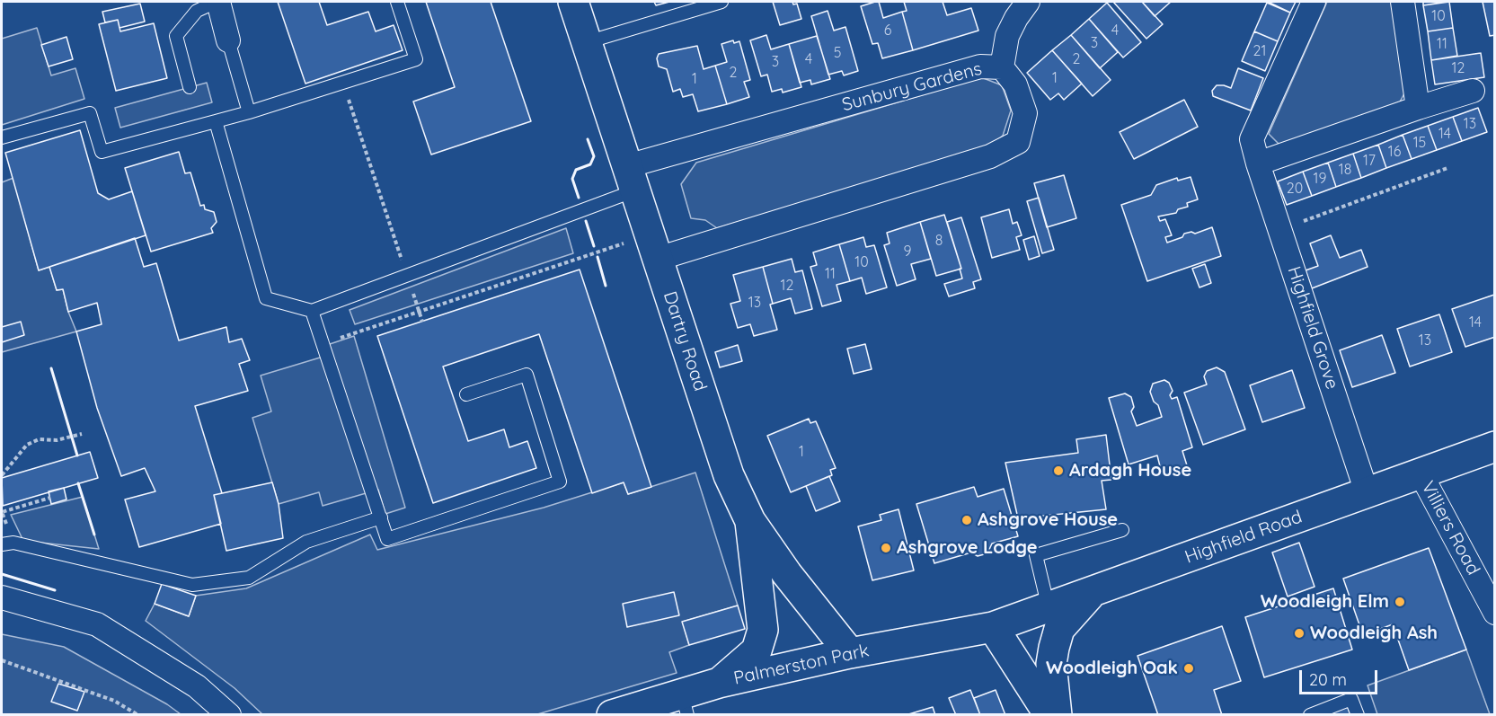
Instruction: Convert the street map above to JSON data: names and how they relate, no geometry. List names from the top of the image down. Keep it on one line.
{"streets":{"main road":["Dartry Road","Highfield Road","Palmerston Park"],"street":["Sunbury Gardens","Highfield Grove","Villiers Road"]},"crossings":[["Sunbury Gardens","Dartry Road"],["Highfield Grove","Highfield Road"],["Dartry Road","Palmerston Park"],["Villiers Road","Highfield Road"],["Highfield Road","Palmerston Park"]],"places":["Ardagh House","Ashgrove House","Ashgrove Lodge","Woodleigh Elm","Woodleigh Ash","Woodleigh Oak"],"house_numbers":["10","6","4","3","11","21","5","4","2","3","12","2","1","1","13","14","15","16","17","18","19","20","8","9","10","11","12","13","14","13","1"],"scale_bar":"20 m"}
